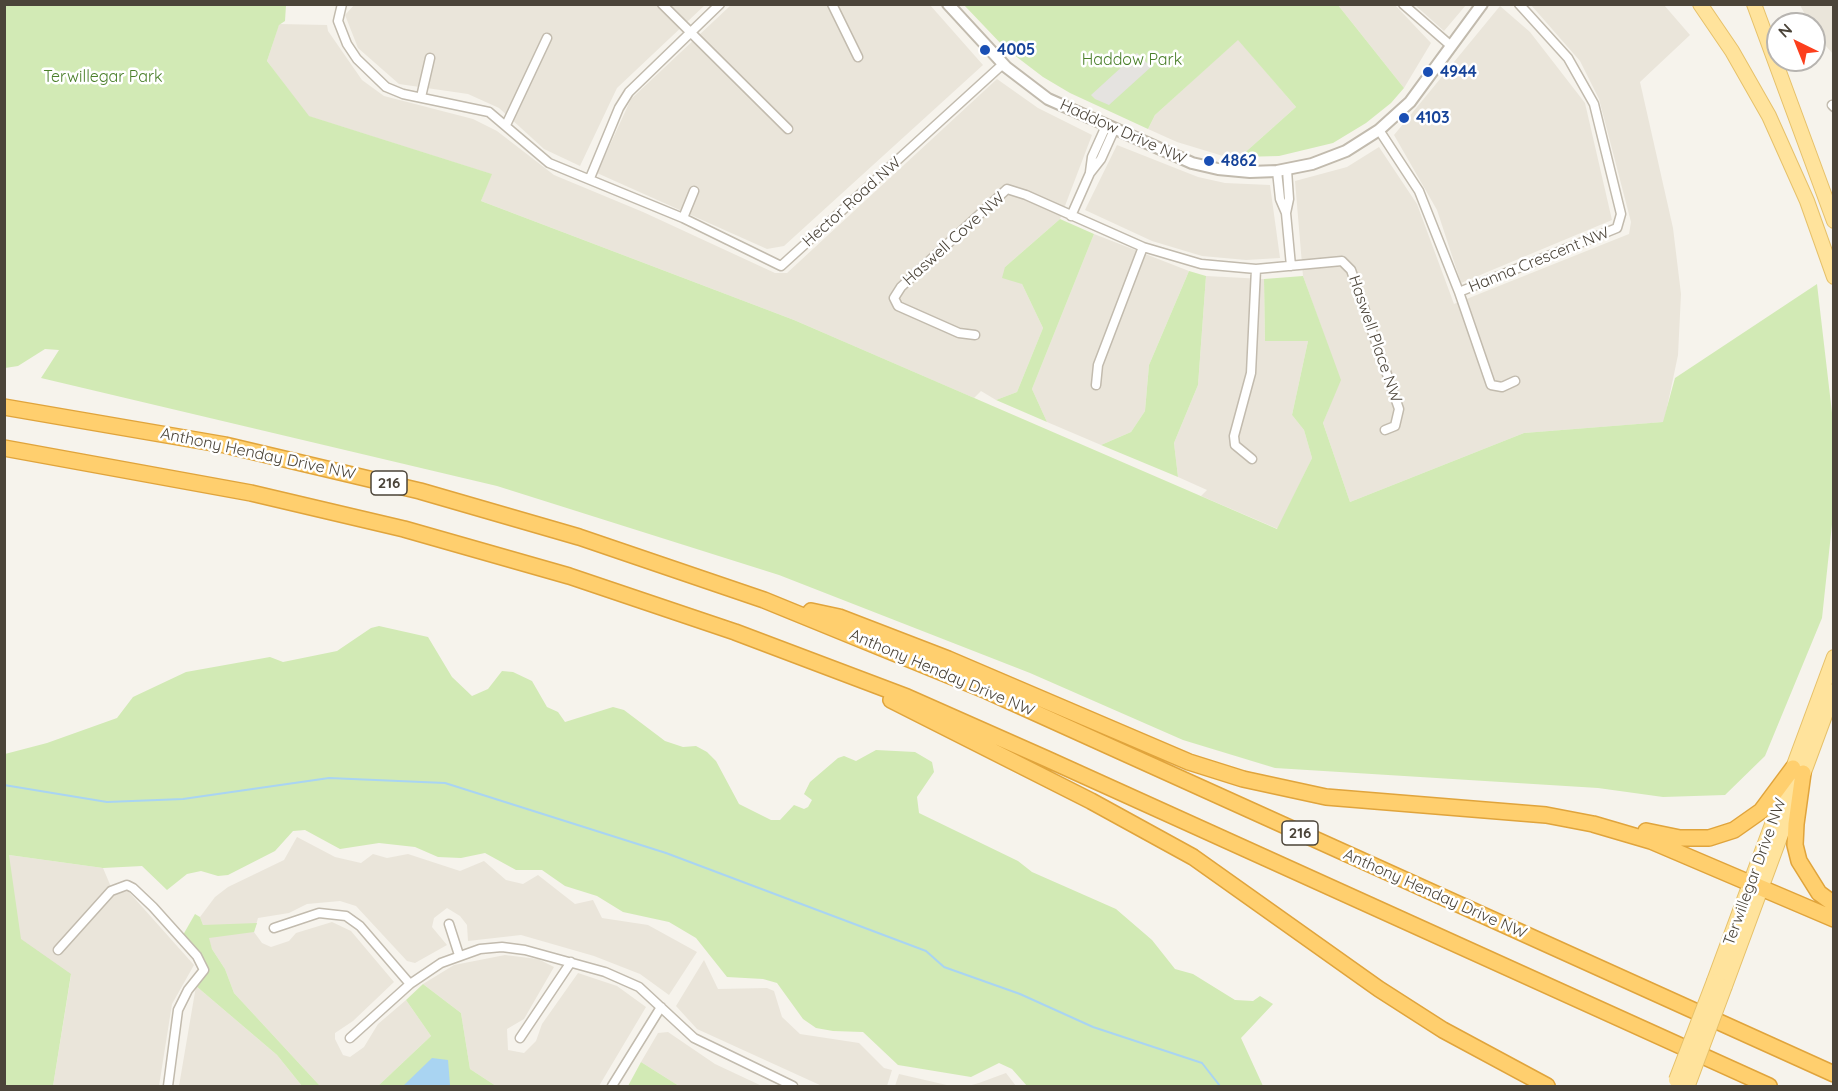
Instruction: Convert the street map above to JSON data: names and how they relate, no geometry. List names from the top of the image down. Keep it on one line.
{"streets":{"highway":["Anthony Henday Drive NW","216"],"main road":["Terwillegar Drive NW"],"street":["Haddow Drive NW","Hector Road NW","Haswell Cove NW","Hanna Crescent NW","Haswell Place NW"]},"crossings":[["Haddow Drive NW","Hector Road NW"],["Haddow Drive NW","Hanna Crescent NW"]],"parks":["Haddow Park","Terwillegar Park"],"places":["4005","4944","4103","4862"],"north":"top left"}
